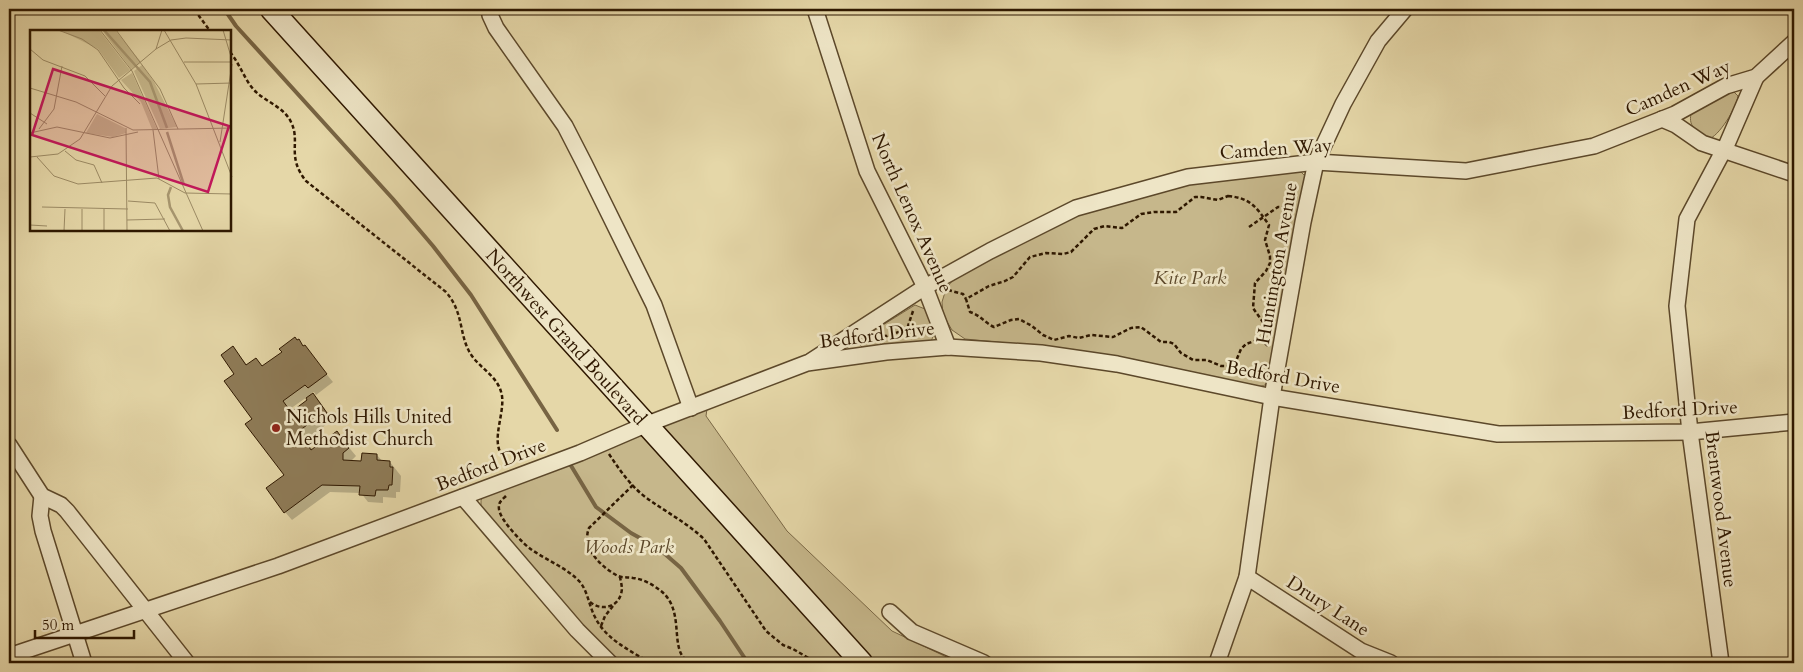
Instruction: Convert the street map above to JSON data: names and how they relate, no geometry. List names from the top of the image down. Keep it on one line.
{"streets":{"street":["Camden Way","North Lenox Avenue","Huntington Avenue","Bedford Drive","Northwest Grand Boulevard","Brentwood Avenue","Drury Lane"]},"crossings":[["Camden Way","North Lenox Avenue"],["Camden Way","Huntington Avenue"],["Camden Way","Bedford Drive"],["Camden Way","Brentwood Avenue"],["North Lenox Avenue","Bedford Drive"],["Huntington Avenue","Bedford Drive"],["Huntington Avenue","Drury Lane"],["Bedford Drive","Northwest Grand Boulevard"],["Bedford Drive","Brentwood Avenue"]],"parks":["Kite Park","Woods Park"],"places":["Nichols Hills United Methodist Church"],"scale_bar":"50 m"}
